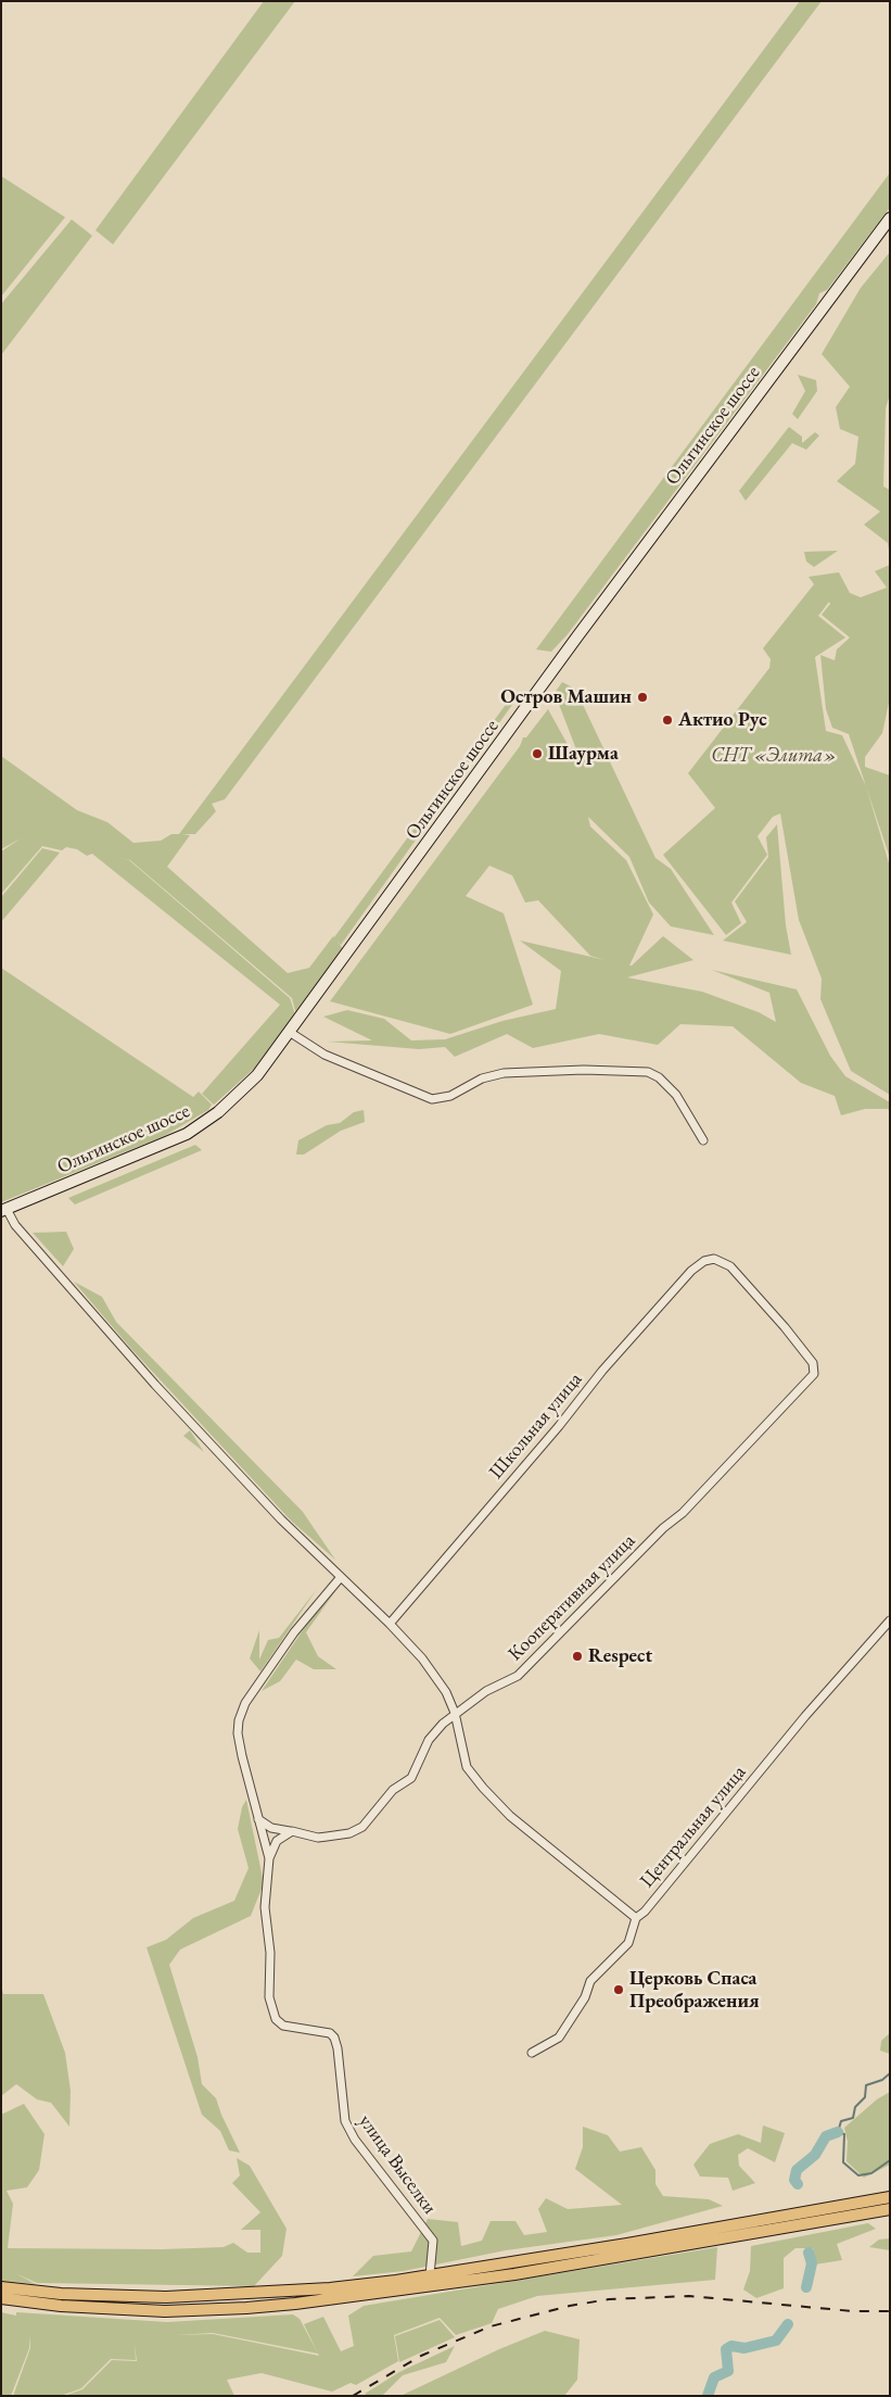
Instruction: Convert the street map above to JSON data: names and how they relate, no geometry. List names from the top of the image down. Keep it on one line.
{"streets":{"main road":["Ольгинское шоссе"],"street":["Школьная улица","Кооперативная улица","Центральная улица","улица Выселки"]},"crossings":[["Школьная улица","Кооперативная улица"]],"parks":["СНТ «Элита»"],"places":["Остров Машин","Актио Рус","Шаурма","Respect","Церковь Спаса Преображения"]}
